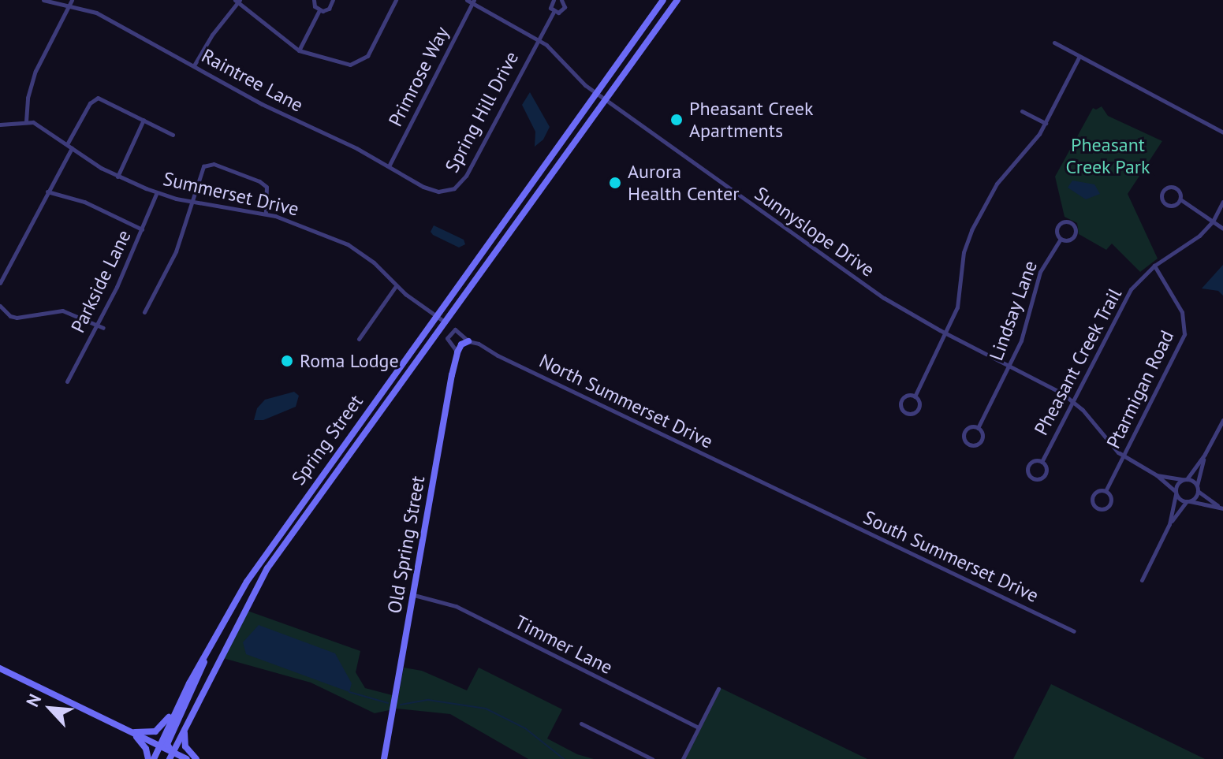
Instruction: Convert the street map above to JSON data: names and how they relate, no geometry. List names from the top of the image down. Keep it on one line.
{"streets":{"main road":["Spring Street","Old Spring Street"],"street":["Primrose Way","Raintree Lane","Spring Hill Drive","Summerset Drive","Sunnyslope Drive","Parkside Lane","Lindsay Lane","Pheasant Creek Trail","Ptarmigan Road","North Summerset Drive","South Summerset Drive","Timmer Lane"]},"crossings":[["Primrose Way","Raintree Lane"],["Primrose Way","Sunnyslope Drive"],["Raintree Lane","Spring Hill Drive"],["Spring Hill Drive","Sunnyslope Drive"],["Summerset Drive","Parkside Lane"],["Summerset Drive","Spring Street"],["Sunnyslope Drive","Lindsay Lane"],["Sunnyslope Drive","Pheasant Creek Trail"],["Sunnyslope Drive","Ptarmigan Road"],["Sunnyslope Drive","Spring Street"],["Pheasant Creek Trail","Ptarmigan Road"],["North Summerset Drive","Old Spring Street"],["North Summerset Drive","South Summerset Drive"],["Old Spring Street","Timmer Lane"]],"parks":["Pheasant Creek Park"],"places":["Pheasant Creek Apartments","Aurora Health Center","Roma Lodge"],"north":"top left"}
